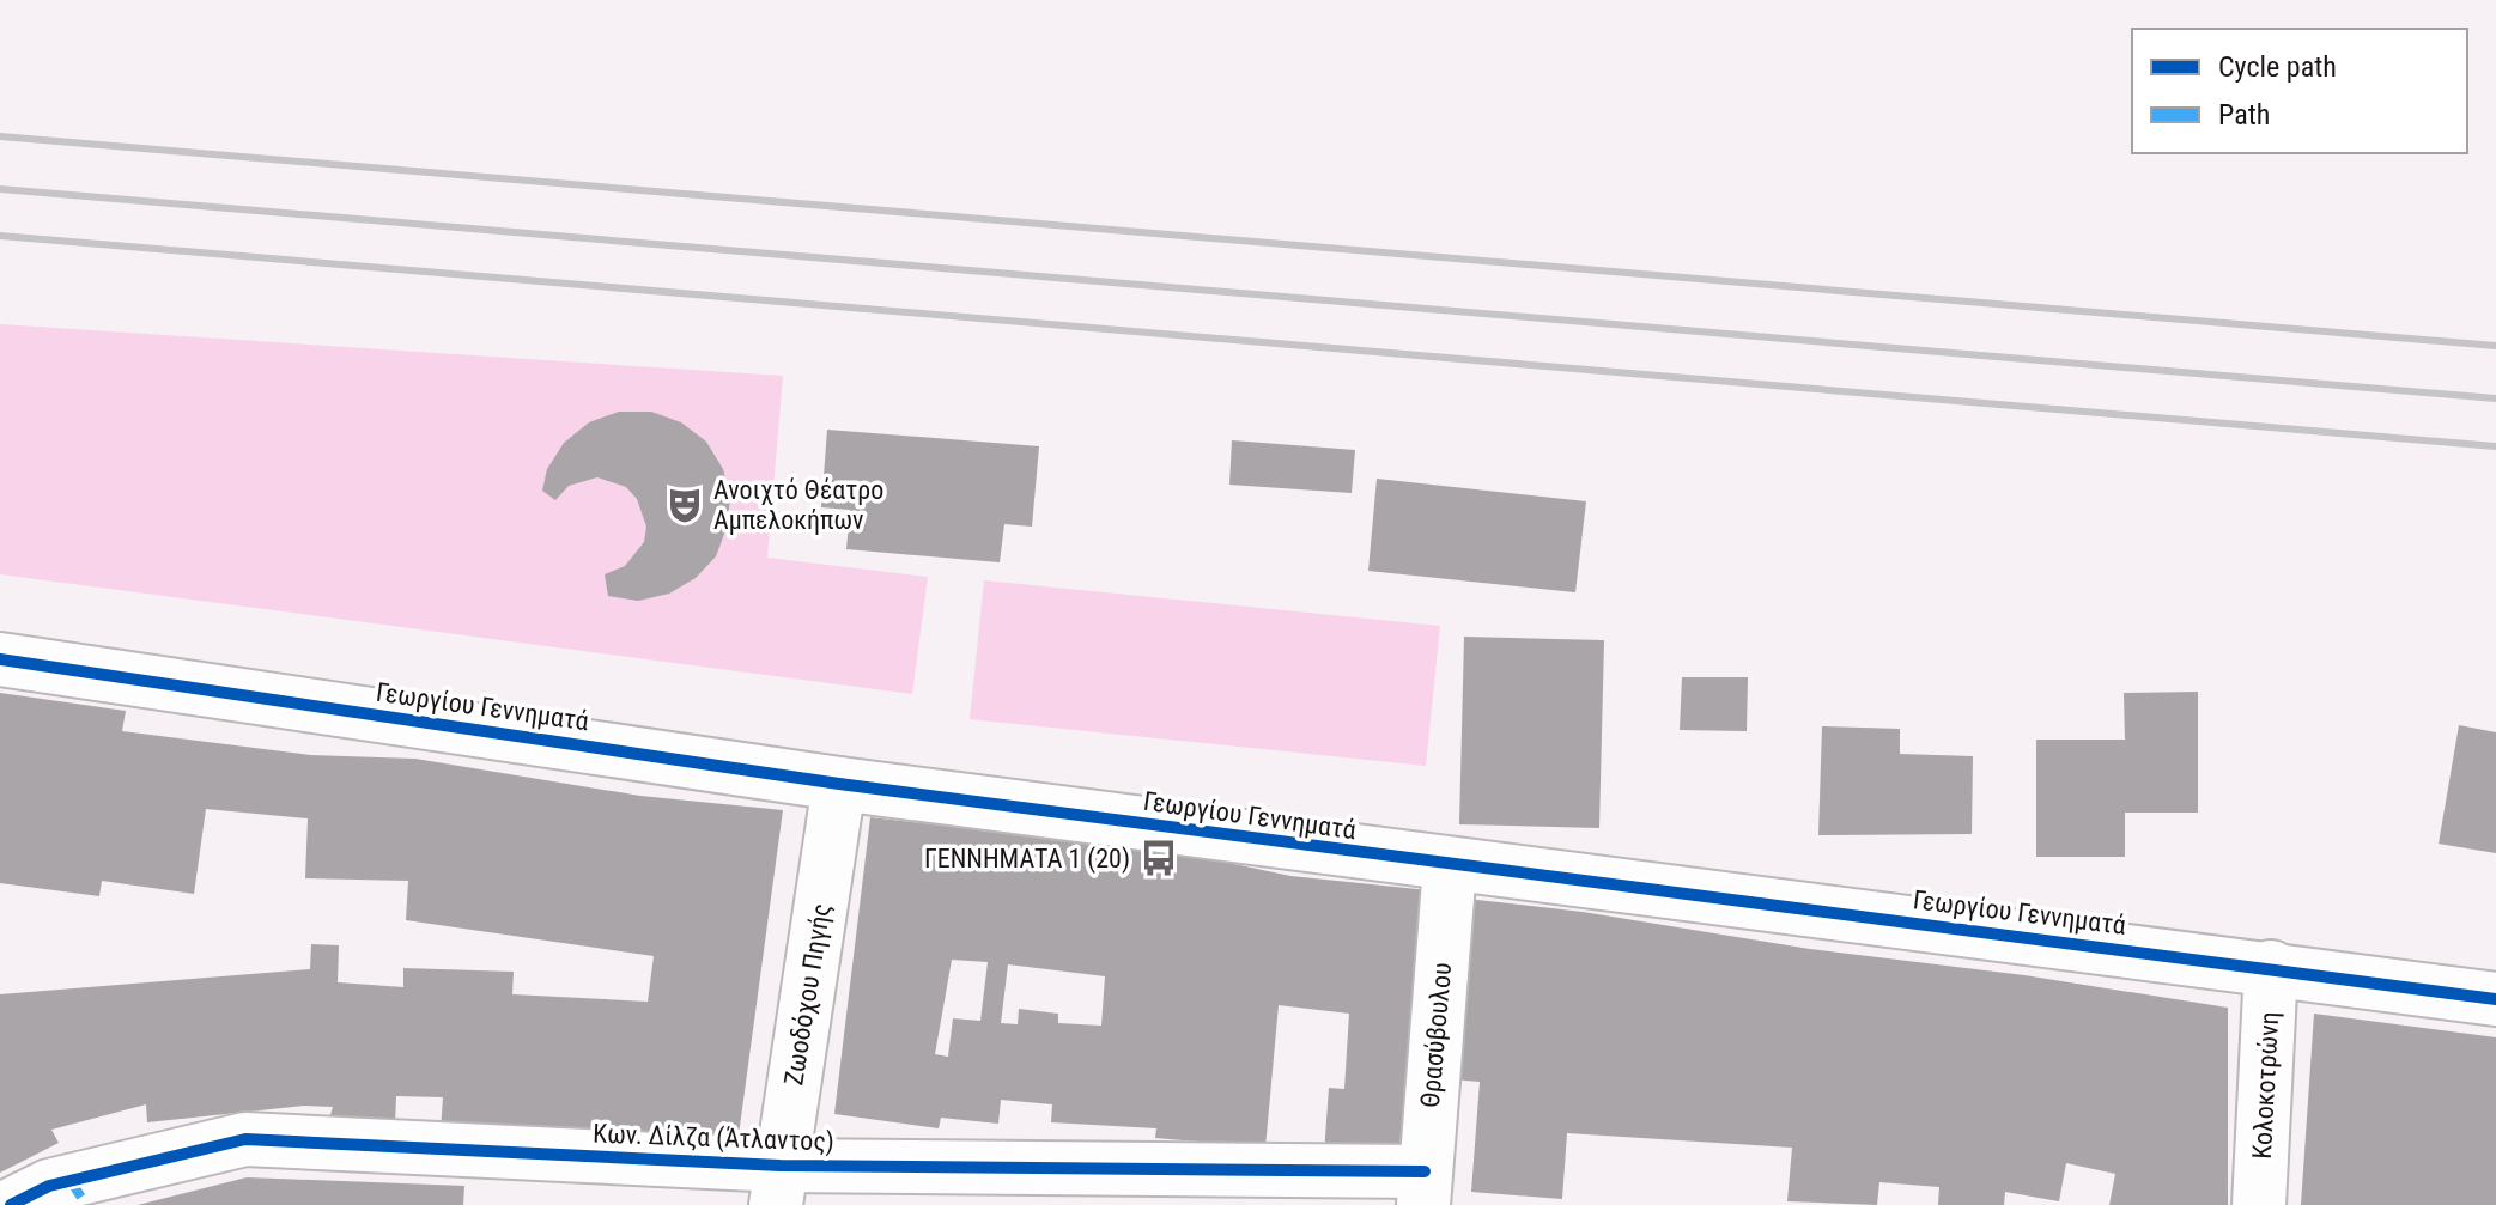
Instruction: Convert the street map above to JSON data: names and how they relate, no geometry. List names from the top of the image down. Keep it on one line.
{"streets":{"street":["Γεωργίου Γεννηματά","Ζωοδόχου Πηγής","Θρασύβουλου","Κολοκοτρώνη","Κων. Δίλζα (Άτλαντος)"]},"crossings":[["Γεωργίου Γεννηματά","Ζωοδόχου Πηγής"],["Γεωργίου Γεννηματά","Θρασύβουλου"],["Γεωργίου Γεννηματά","Κολοκοτρώνη"],["Ζωοδόχου Πηγής","Κων. Δίλζα (Άτλαντος)"],["Θρασύβουλου","Κων. Δίλζα (Άτλαντος)"]],"places":{"theatre":["Ανοιχτό Θέατρο Αμπελοκήπων"],"bus stop":["ΓΕΝΝΗΜΑΤΑ 1 (20)"]},"legend":["Cycle path","Path"]}
